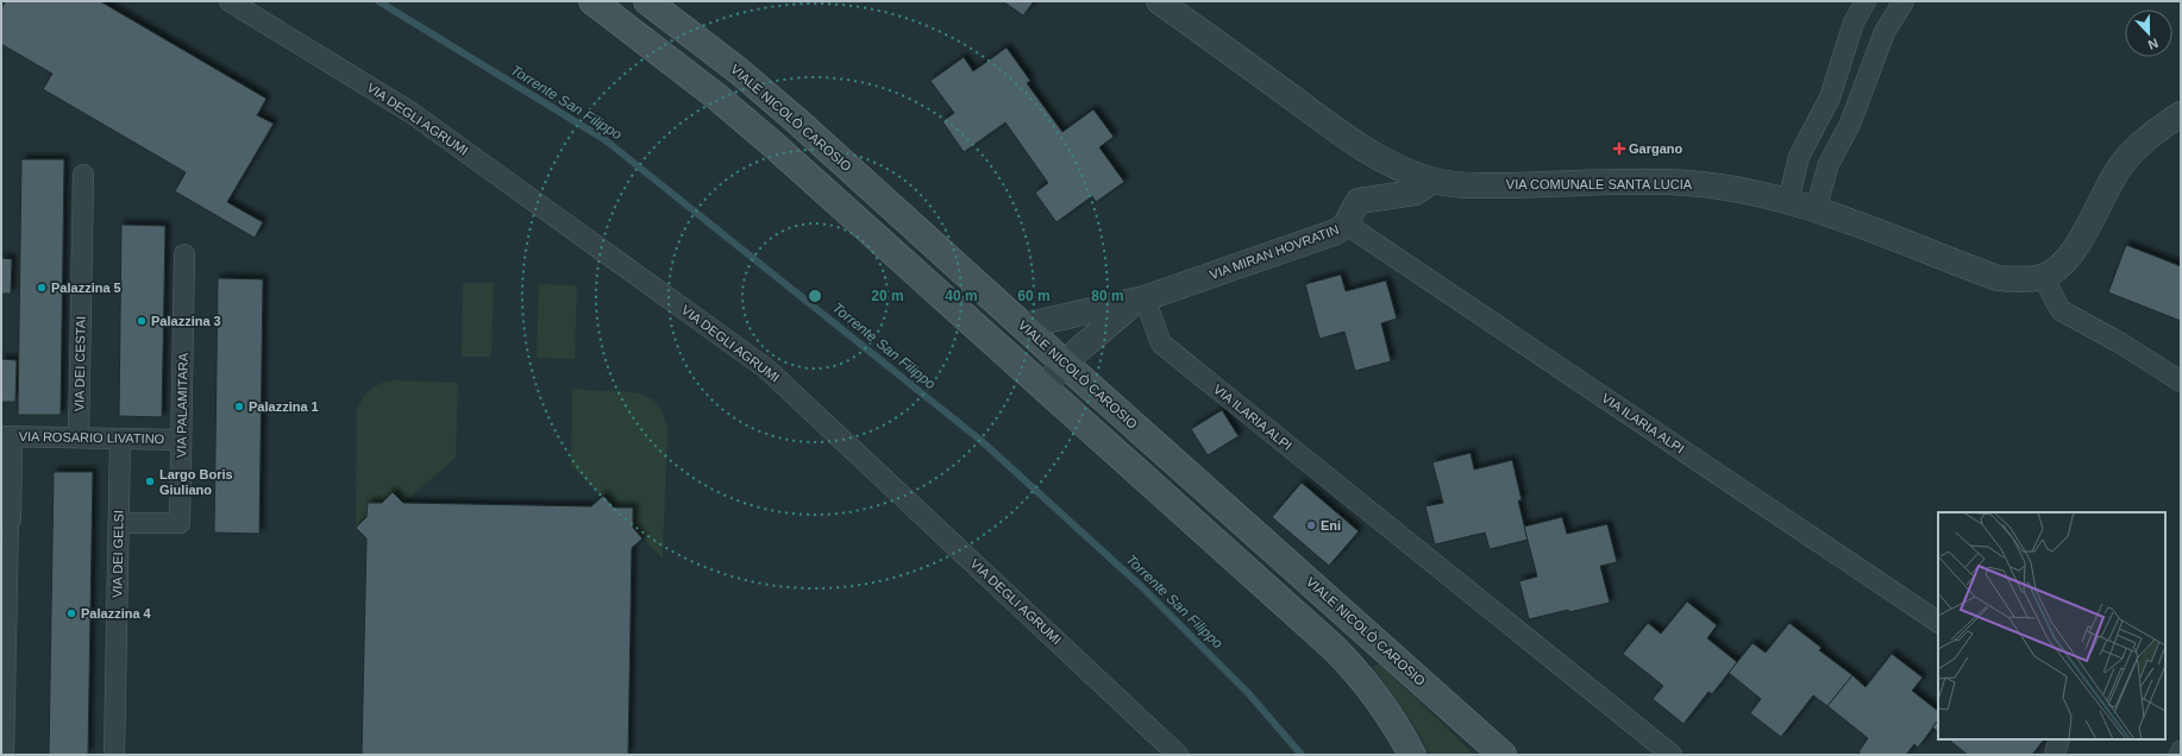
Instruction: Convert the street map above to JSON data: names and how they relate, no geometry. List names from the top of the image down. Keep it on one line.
{"streets":{"main road":["VIALE NICOLÒ CAROSIO"],"street":["VIA DEGLI AGRUMI","VIA COMUNALE SANTA LUCIA","VIA MIRAN HOVRATIN","VIA DEI CESTAI","VIA PALAMITARA","VIA ILARIA ALPI","VIA ROSARIO LIVATINO","VIA DEI GELSI"]},"crossings":[["VIALE NICOLÒ CAROSIO","VIA MIRAN HOVRATIN"],["VIA COMUNALE SANTA LUCIA","VIA MIRAN HOVRATIN"],["VIA MIRAN HOVRATIN","VIA ILARIA ALPI"],["VIA DEI CESTAI","VIA ROSARIO LIVATINO"],["VIA PALAMITARA","VIA ROSARIO LIVATINO"],["VIA PALAMITARA","VIA DEI GELSI"],["VIA ROSARIO LIVATINO","VIA DEI GELSI"]],"water":["Torrente San Filippo"],"places":{"health":["Gargano"],"other":["Palazzina 5","Palazzina 3","Palazzina 1","Largo Boris Giuliano","Eni","Palazzina 4"]},"north":"bottom","rings":["20 m","40 m","60 m","80 m"]}
